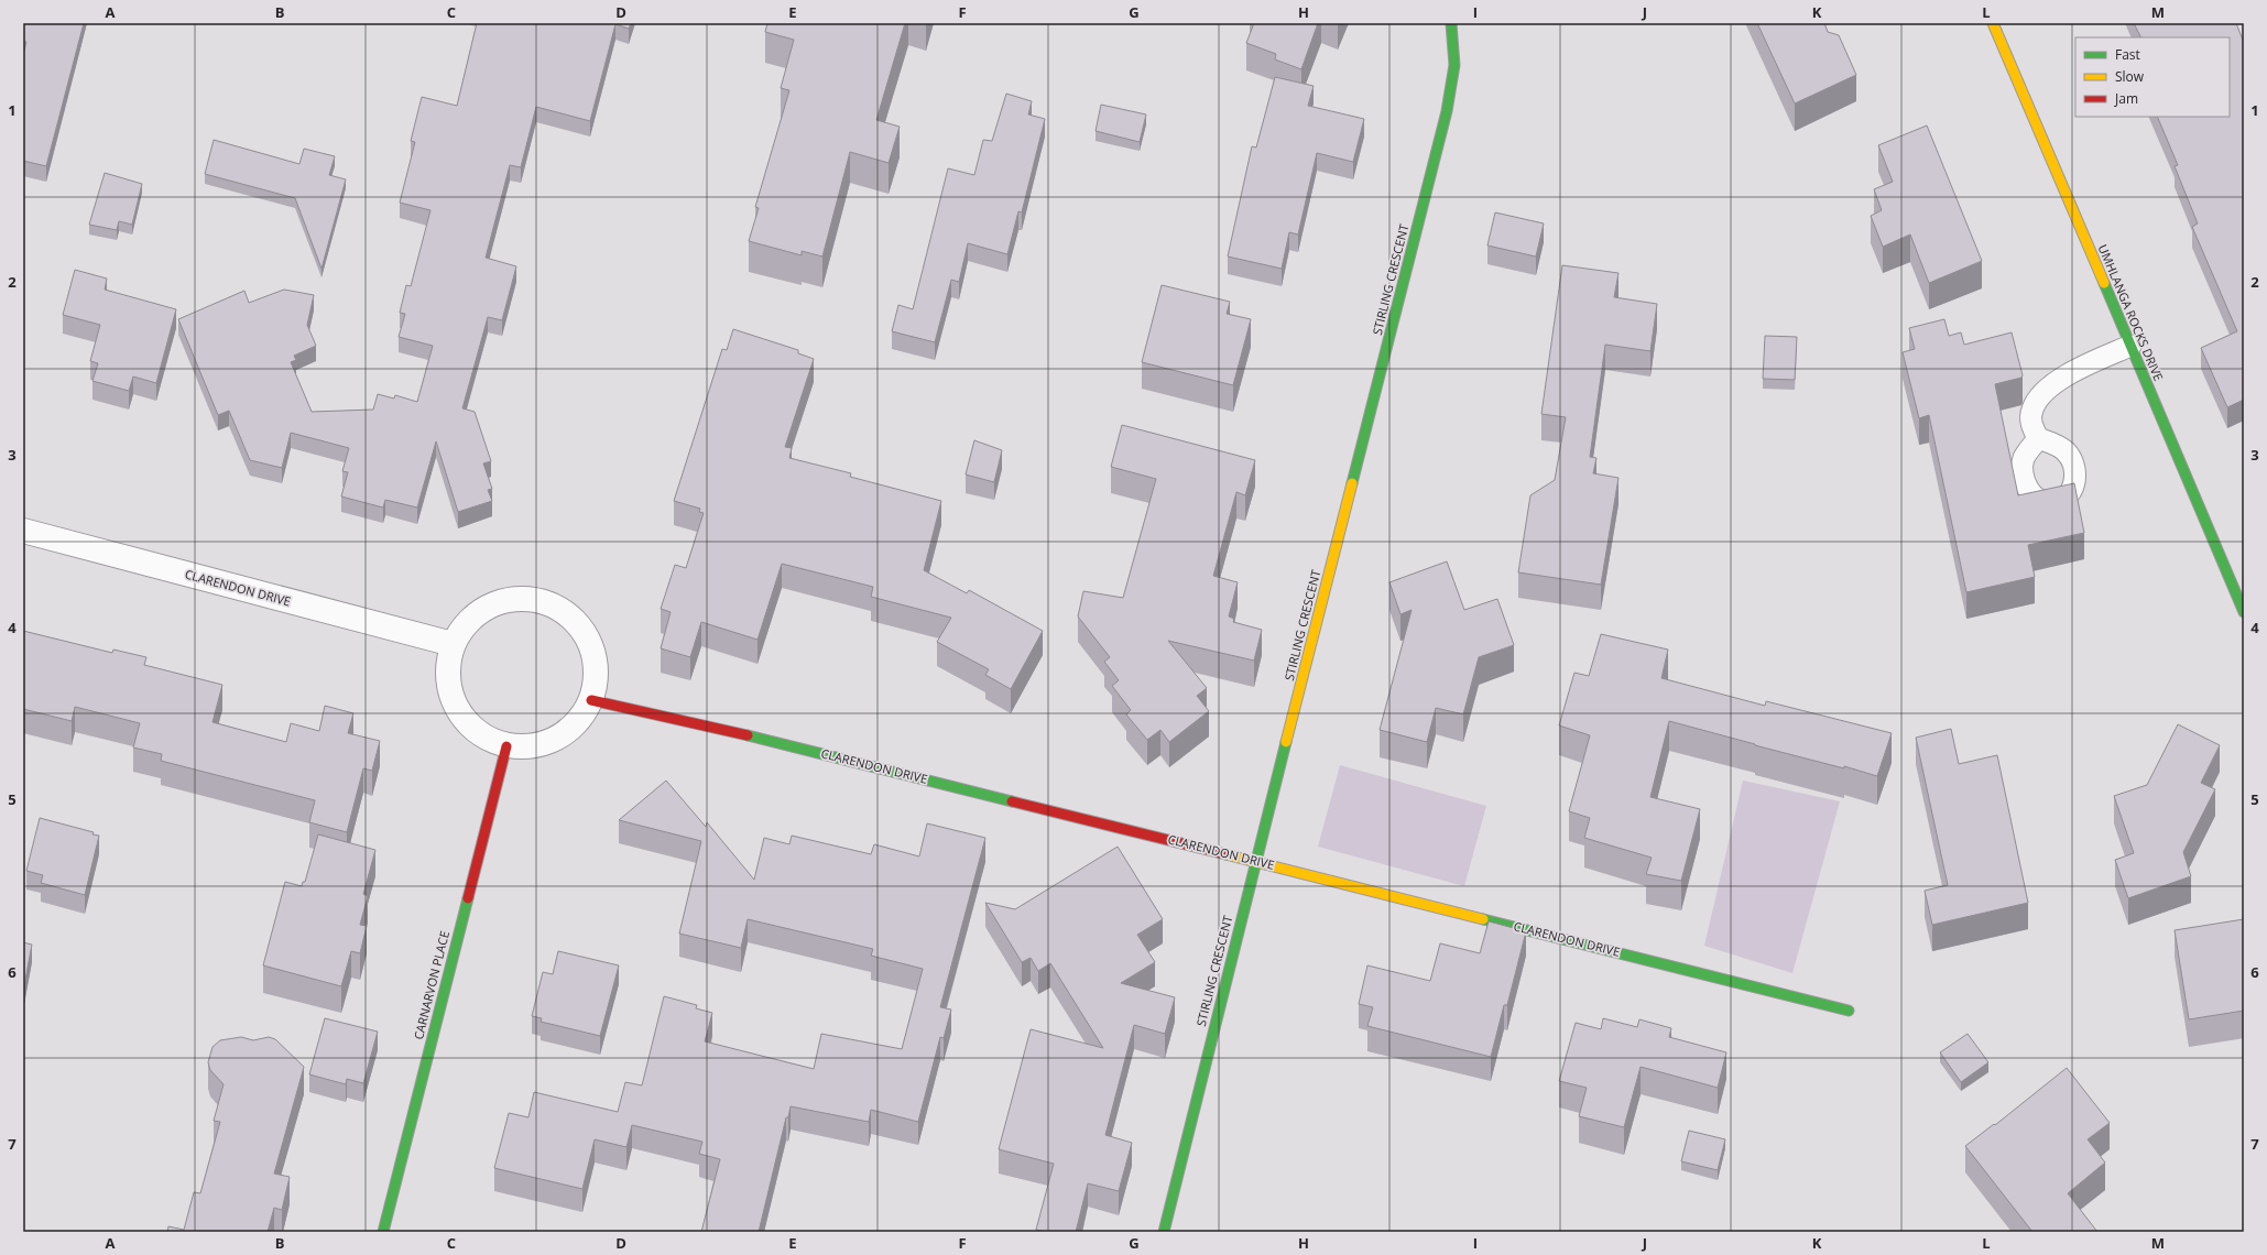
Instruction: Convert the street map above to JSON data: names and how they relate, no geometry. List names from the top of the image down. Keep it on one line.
{"streets":{"street":["STIRLING CRESCENT","UMHLANGA ROCKS DRIVE","CLARENDON DRIVE","CARNARVON PLACE"]},"crossings":[["STIRLING CRESCENT","CLARENDON DRIVE"],["CLARENDON DRIVE","CARNARVON PLACE"]],"legend":["Fast","Slow","Jam"],"grid":{"columns":["A","B","C","D","E","F","G","H","I","J","K","L","M"],"rows":["1","2","3","4","5","6","7"]}}
